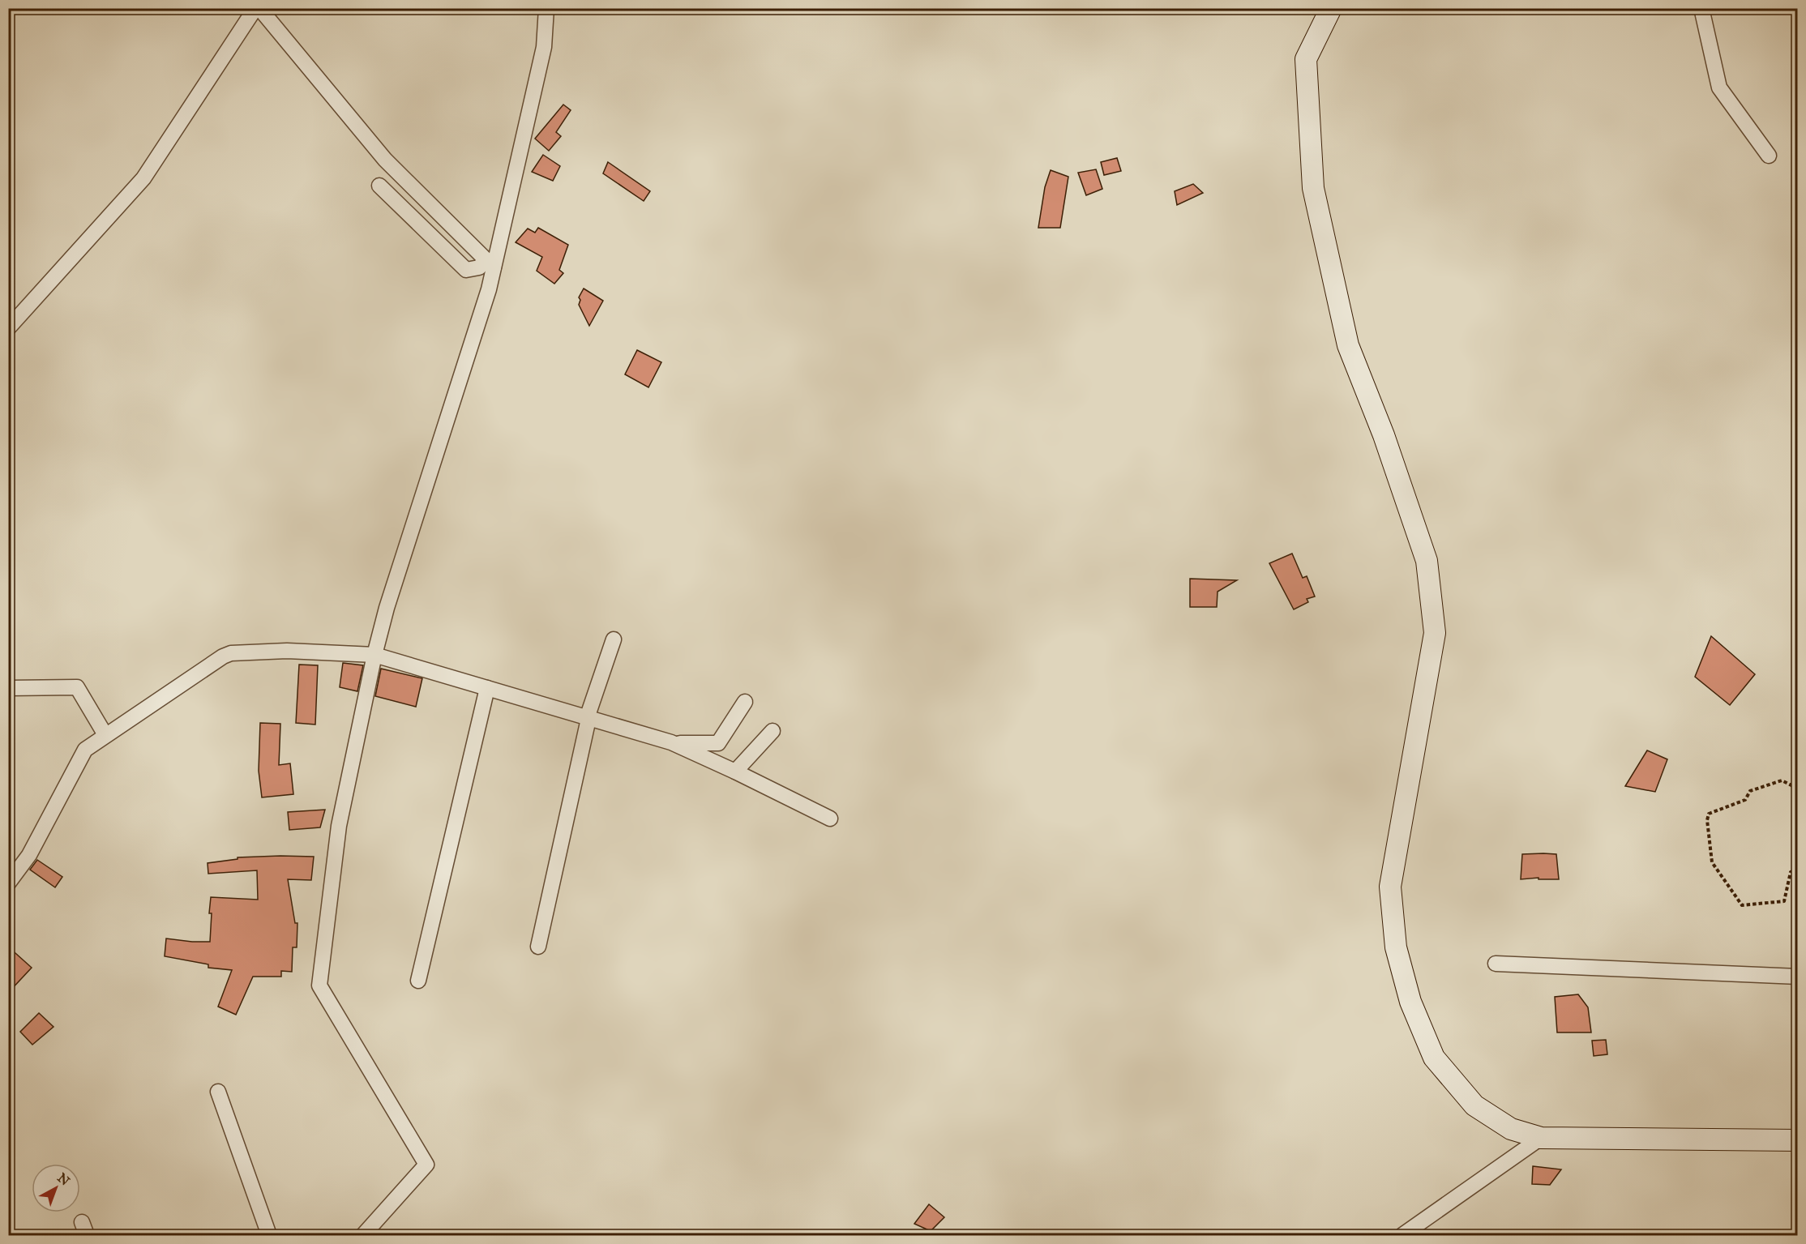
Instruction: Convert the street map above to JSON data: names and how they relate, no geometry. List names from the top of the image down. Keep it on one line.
{"north":"top right"}
